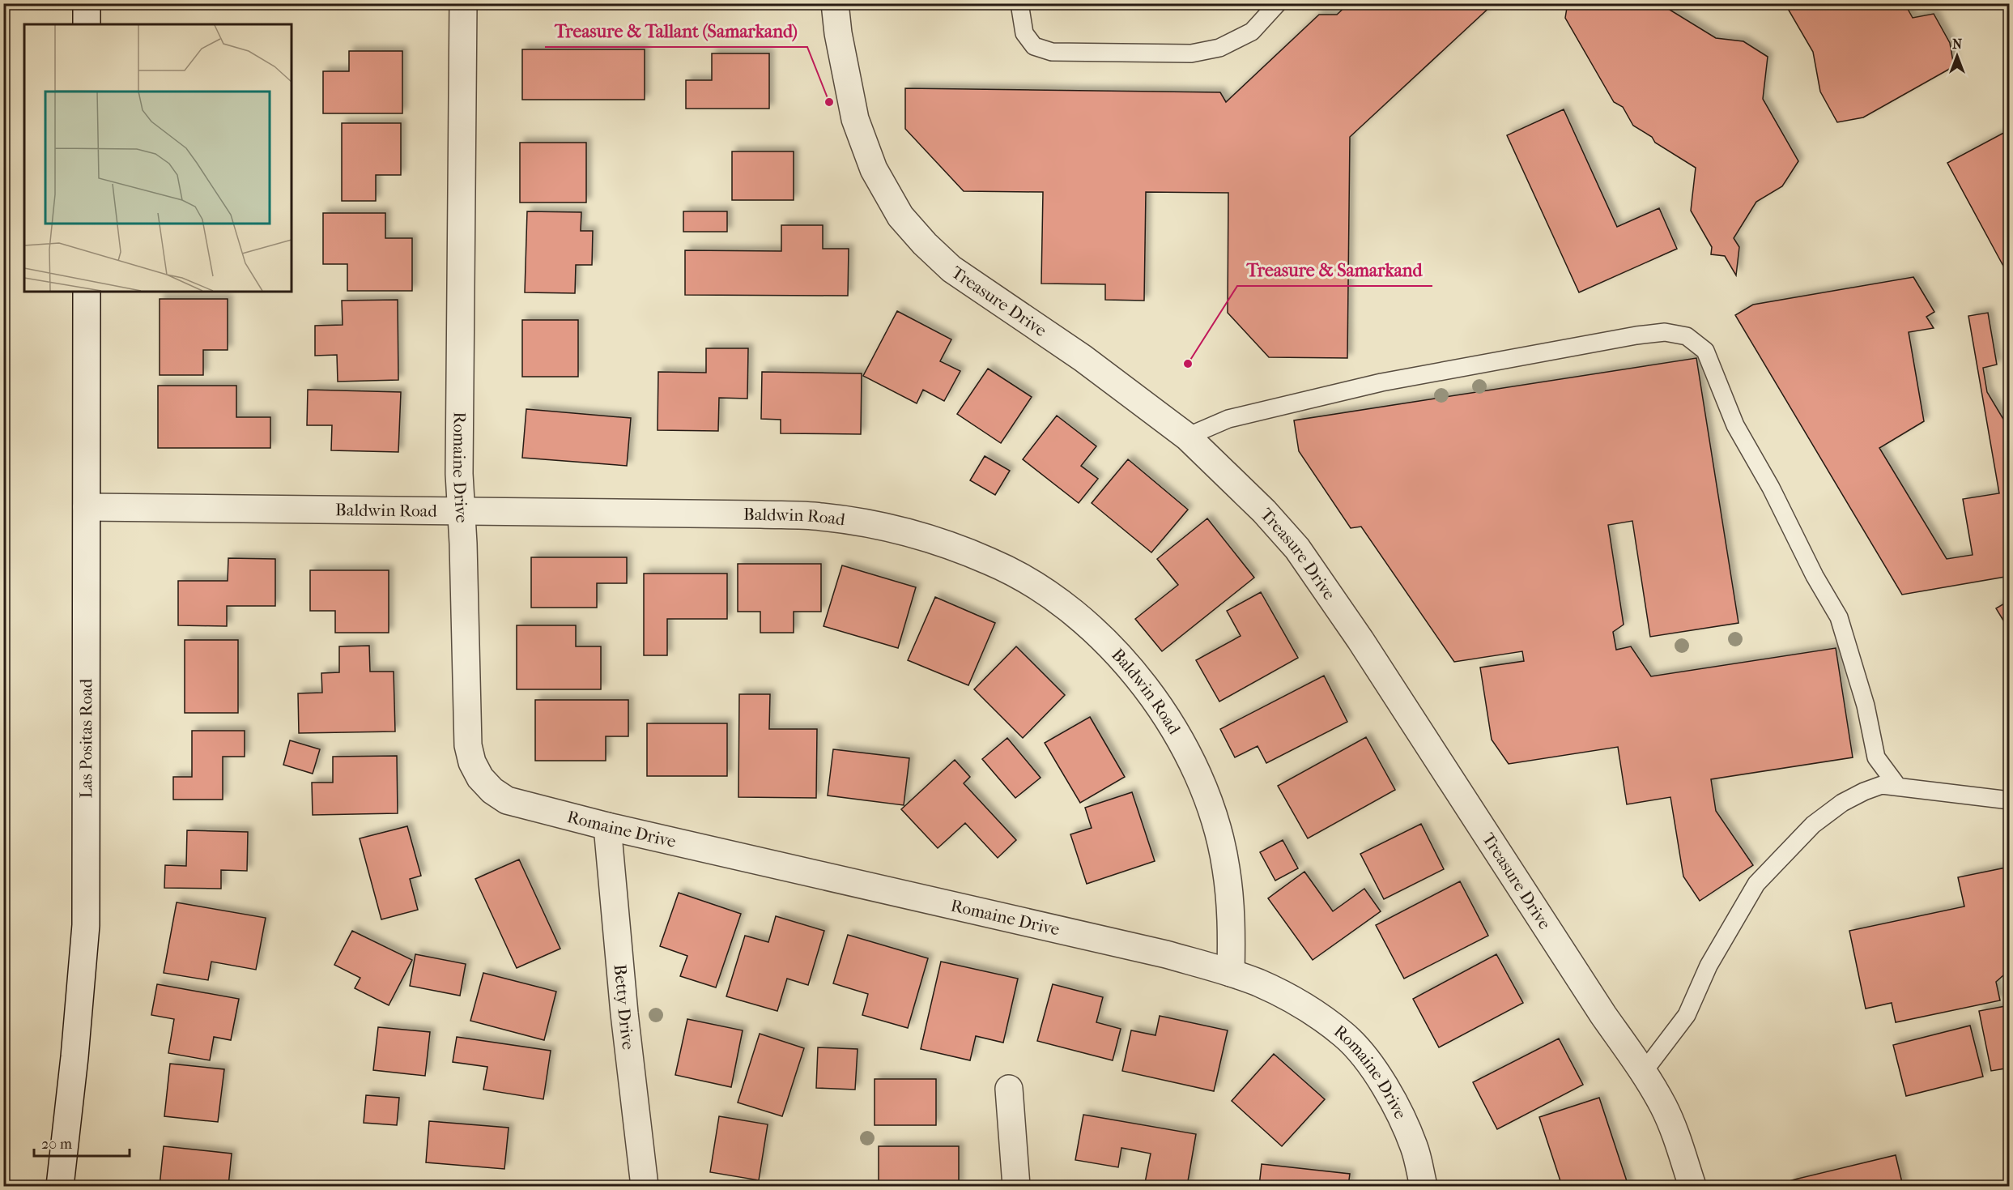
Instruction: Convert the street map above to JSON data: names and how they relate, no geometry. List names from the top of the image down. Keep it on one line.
{"streets":{"street":["Treasure Drive","Romaine Drive","Baldwin Road","Las Positas Road","Betty Drive"]},"crossings":[["Romaine Drive","Baldwin Road"],["Romaine Drive","Betty Drive"],["Baldwin Road","Las Positas Road"]],"places":["Treasure & Tallant (Samarkand)","Treasure & Samarkand"],"scale_bar":"20 m","north":"top"}
